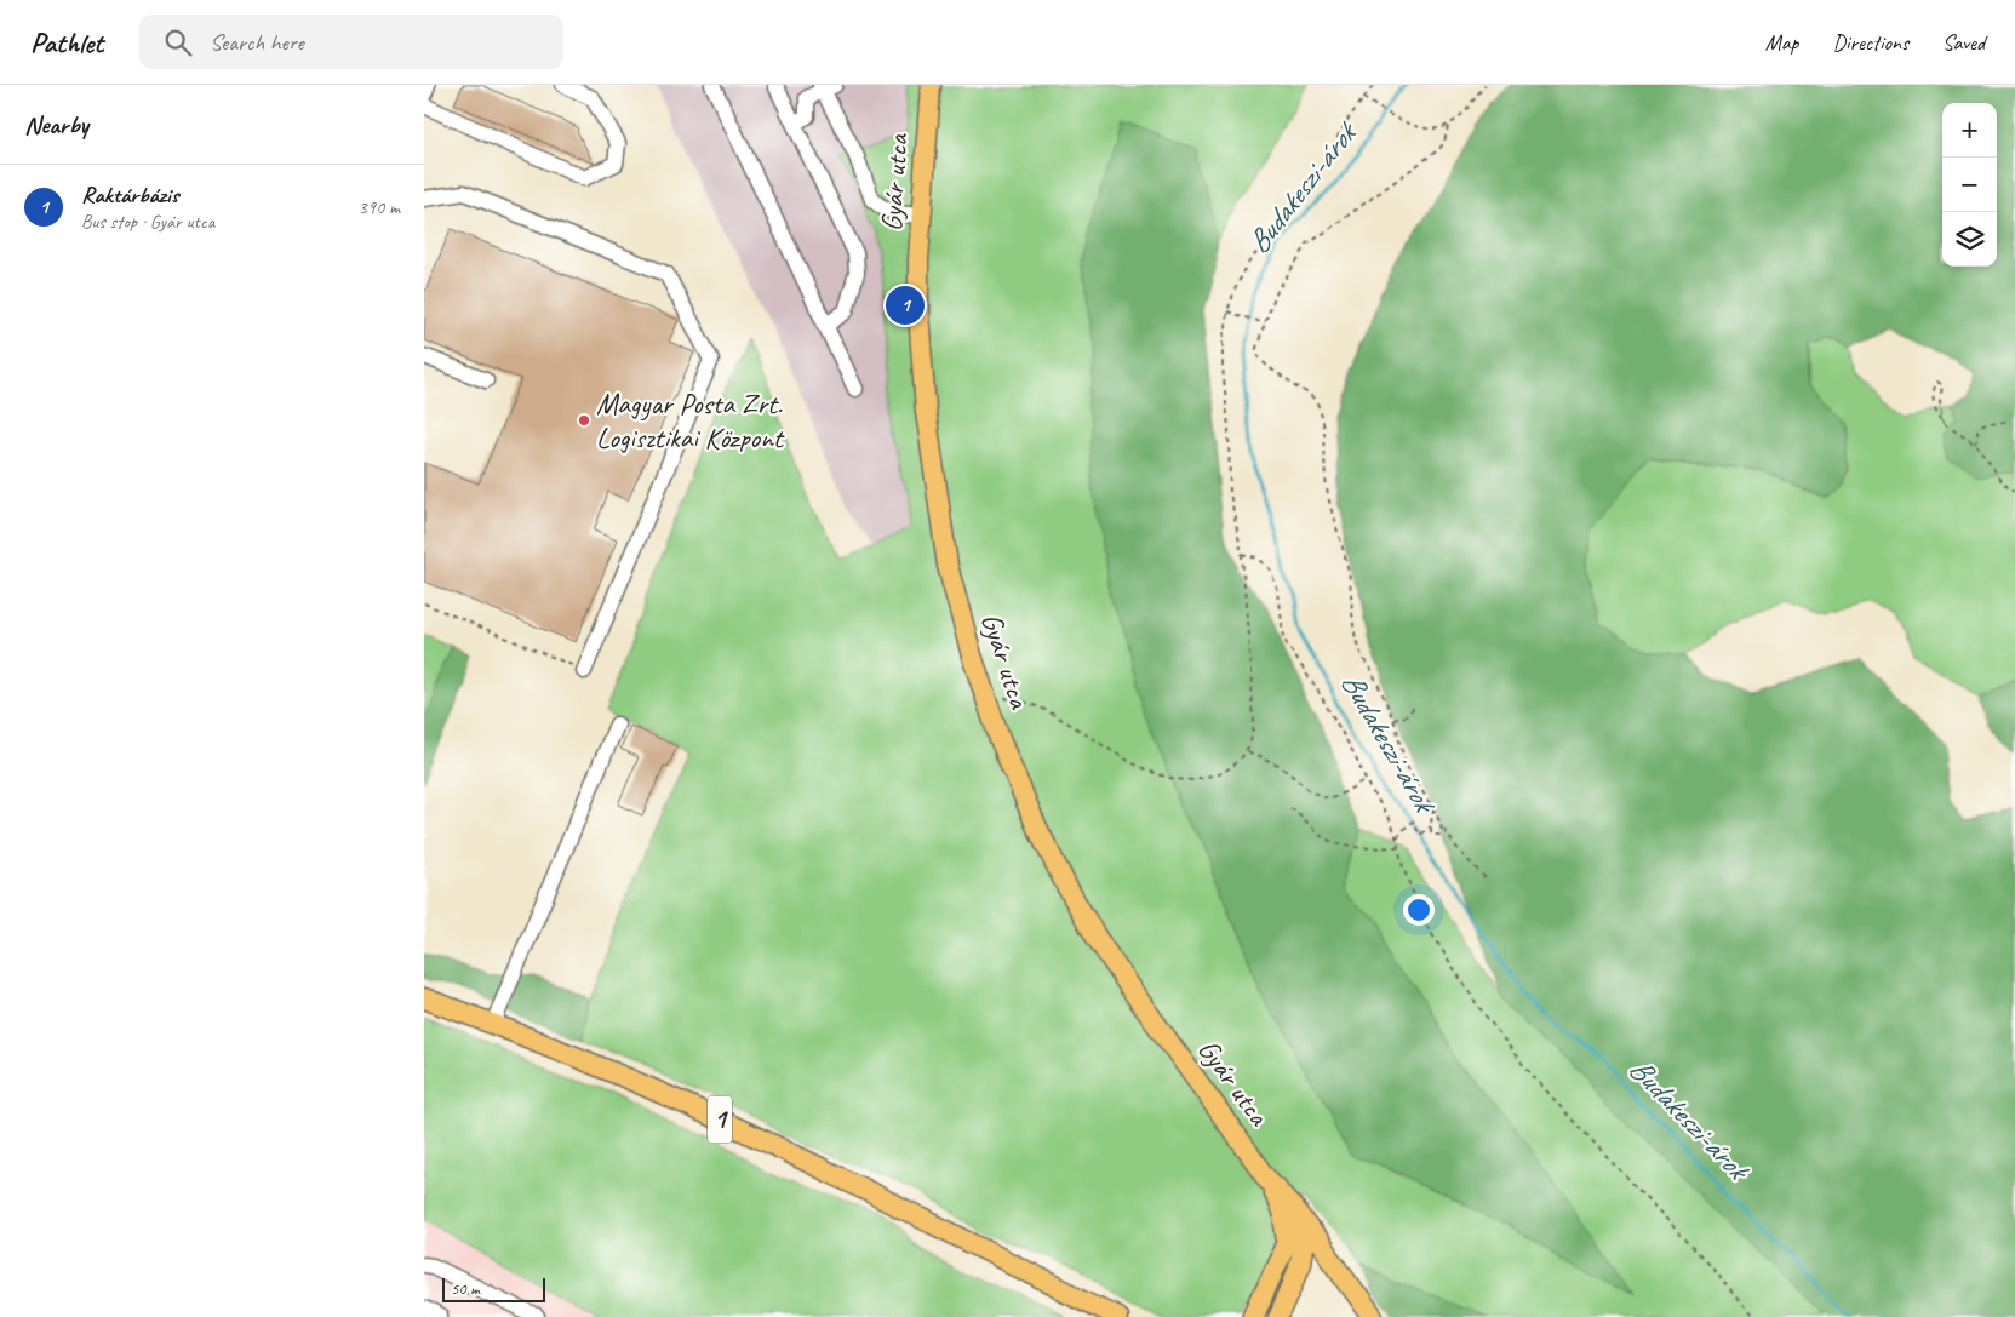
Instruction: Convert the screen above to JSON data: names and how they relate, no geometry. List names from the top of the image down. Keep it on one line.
{"streets":{"main road":["Gyár utca","1"]},"water":["Budakeszi-árok"],"places":["Magyar Posta Zrt. Logisztikai Központ"],"scale_bar":"50 m","page":{"header":"Pathlet","search":"Search here","nav":["Map","Directions","Saved"],"heading":"Nearby","map_buttons":["+","−"],"list":[{"mark":"1","name":"Raktárbázis","note":"Bus stop · Gyár utca","value":"390 m"}],"pins":"1","scale":"50 m"}}
